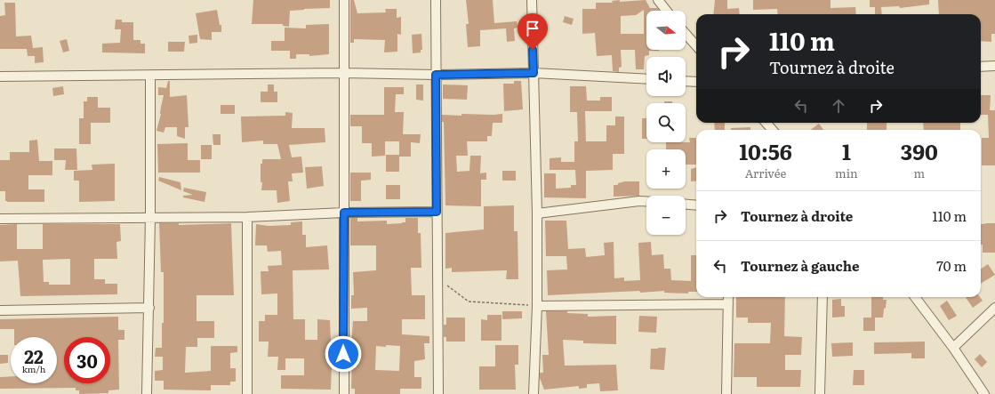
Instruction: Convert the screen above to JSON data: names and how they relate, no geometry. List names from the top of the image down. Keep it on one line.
{"north":"right","page":{"map_buttons":["+","−"],"turn":["110 m","Tournez à droite"],"eta":["10:56","Arrivée","1","min","390","m"],"list":[{"name":"Tournez à droite","value":"110 m"},{"name":"Tournez à gauche","value":"70 m"}],"speed":"22 km/h","limit":"30"}}
